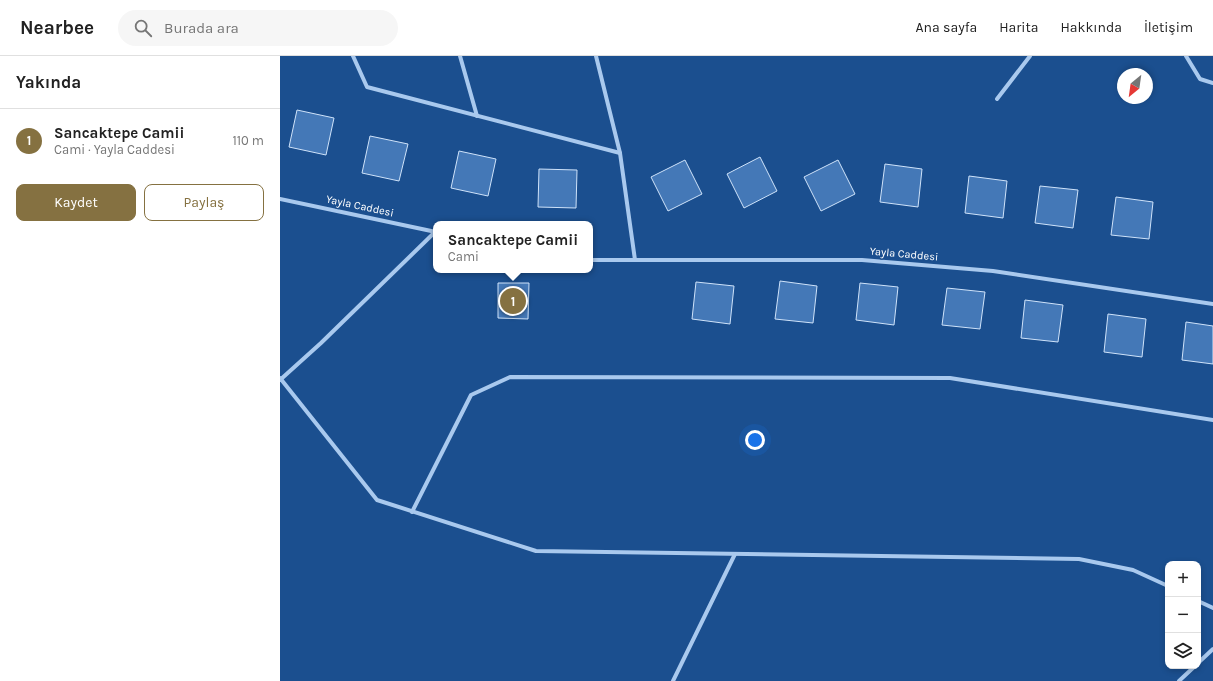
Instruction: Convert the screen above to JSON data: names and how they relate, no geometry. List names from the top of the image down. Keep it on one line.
{"streets":{"street":["Yayla Caddesi"]},"north":"bottom left","page":{"header":"Nearbee","search":"Burada ara","nav":["Ana sayfa","Harita","Hakkında","İletişim"],"heading":"Yakında","list":[{"mark":"1","name":"Sancaktepe Camii","note":"Cami · Yayla Caddesi","value":"110 m"}],"buttons":["Kaydet","Paylaş"],"popup":["Sancaktepe Camii","Cami"],"pins":"1","map_buttons":["+","−"]}}
